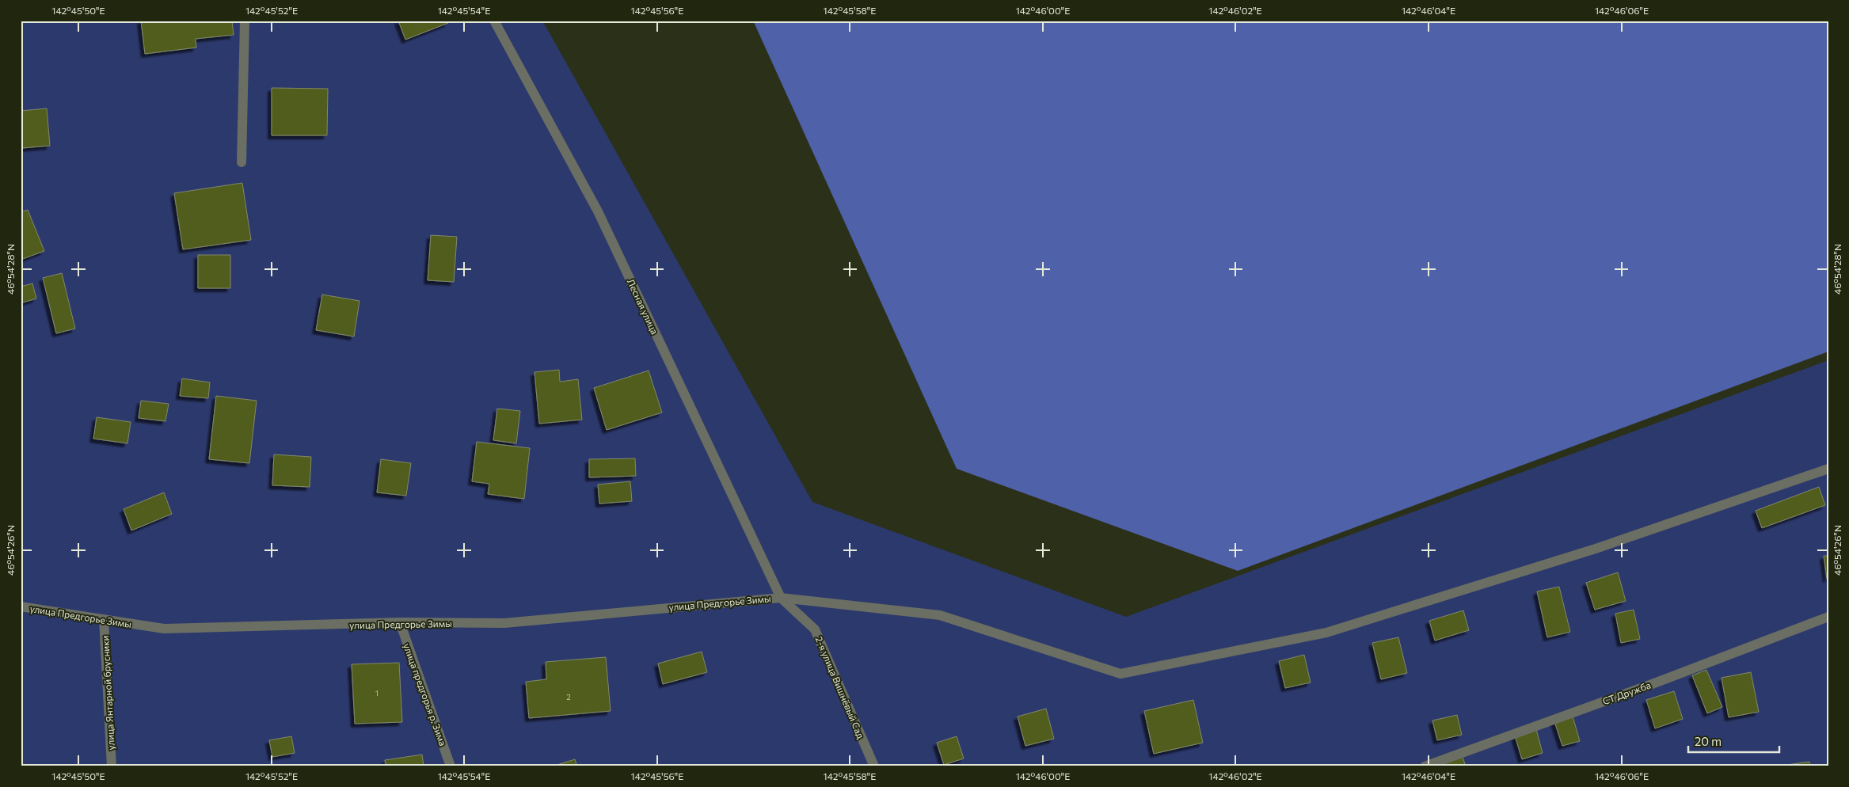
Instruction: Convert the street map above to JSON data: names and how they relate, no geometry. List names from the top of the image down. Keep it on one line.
{"streets":{"street":["Лесная улица","улица Предгорье Зимы","2-я улица Вишнёвый Сад","улица Янтарной брусники","СТ Дружба","улица предгорья р. Зима"]},"crossings":[["Лесная улица","улица Предгорье Зимы"],["Лесная улица","2-я улица Вишнёвый Сад"],["улица Предгорье Зимы","2-я улица Вишнёвый Сад"],["улица Предгорье Зимы","улица Янтарной брусники"],["улица Предгорье Зимы","улица предгорья р. Зима"]],"house_numbers":["1","2"],"scale_bar":"20 m","coordinates":["142°45'50\"E","142°45'52\"E","142°45'54\"E","142°45'56\"E","142°45'58\"E","142°46'00\"E","142°46'02\"E","142°46'04\"E","142°46'06\"E","46°54'28\"N","46°54'26\"N"]}
